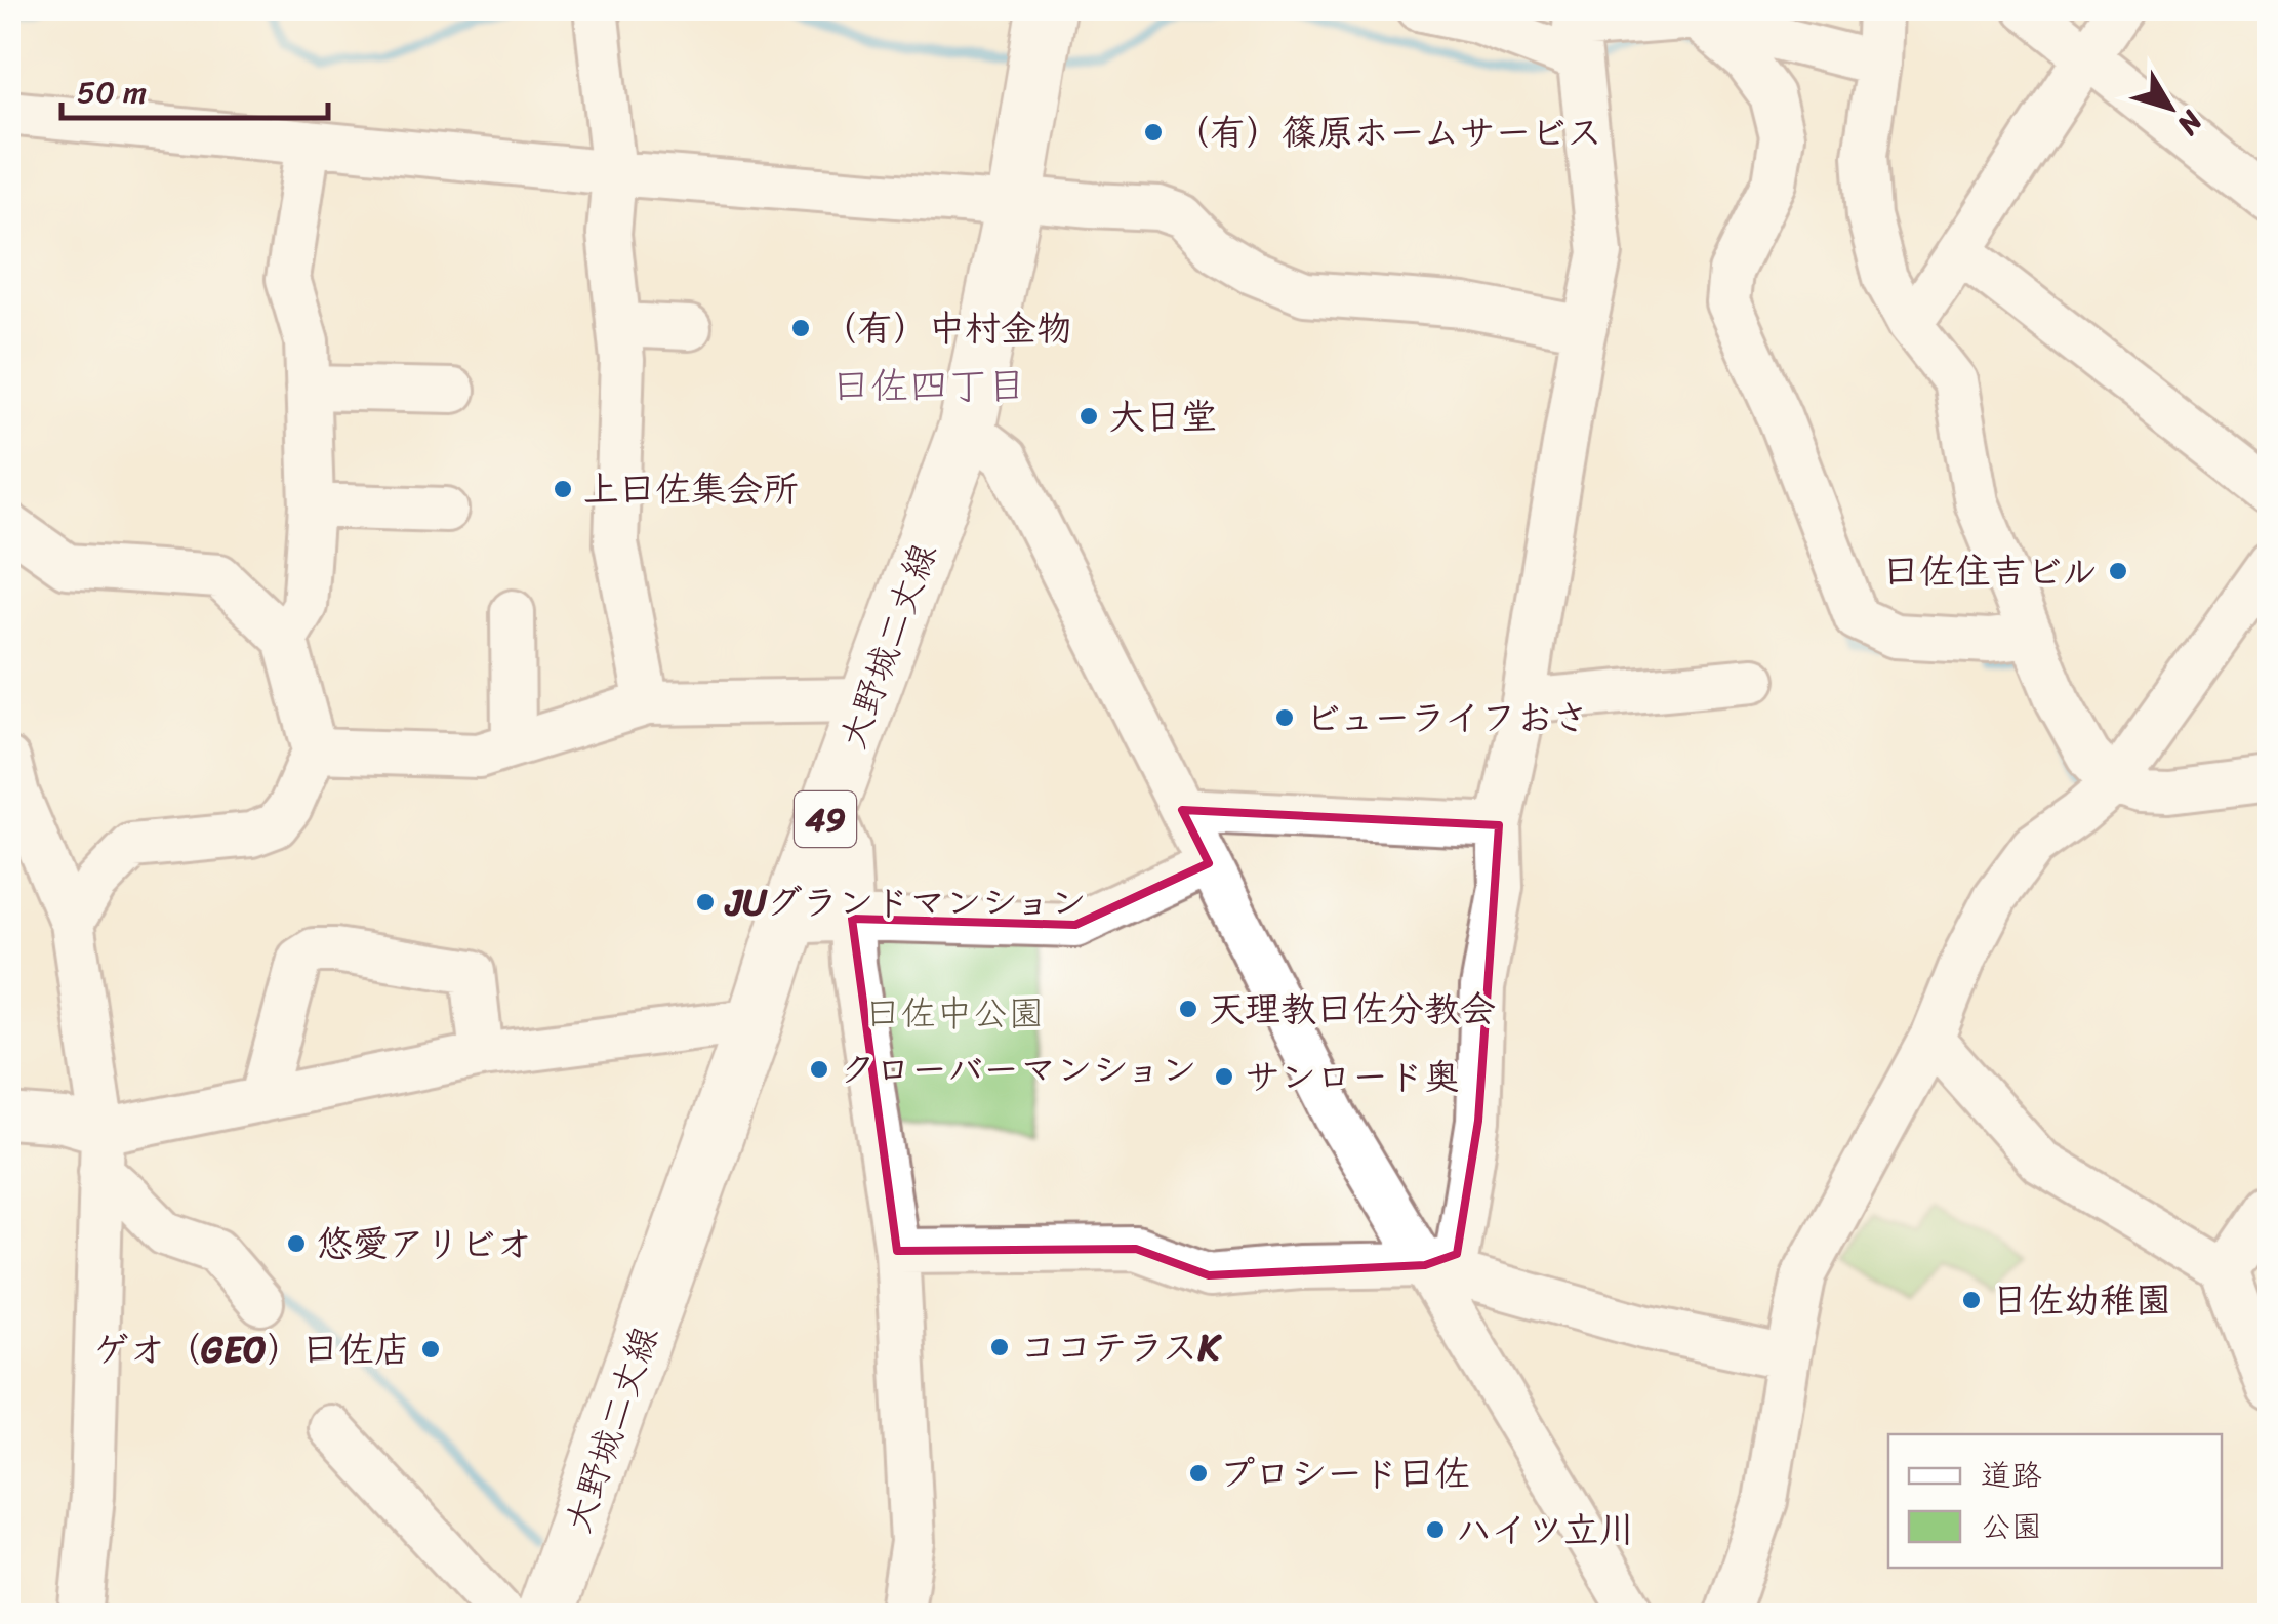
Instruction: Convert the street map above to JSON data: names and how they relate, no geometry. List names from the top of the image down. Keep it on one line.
{"streets":{"main road":["大野城二丈線","49"]},"districts":["曰佐四丁目"],"parks":["曰佐中公園"],"places":["（有）篠原ホームサービス","（有）中村金物","大日堂","上曰佐集会所","曰佐住吉ビル","ビューライフおさ","JUグランドマンション","天理教曰佐分教会","クローバーマンション","サンロード奥","悠愛アリビオ","日佐幼稚園","ココテラスK","ゲオ（GEO）曰佐店","プロシード曰佐","ハイツ立川"],"legend":["道路","公園"],"scale_bar":"50 m","north":"bottom right"}
